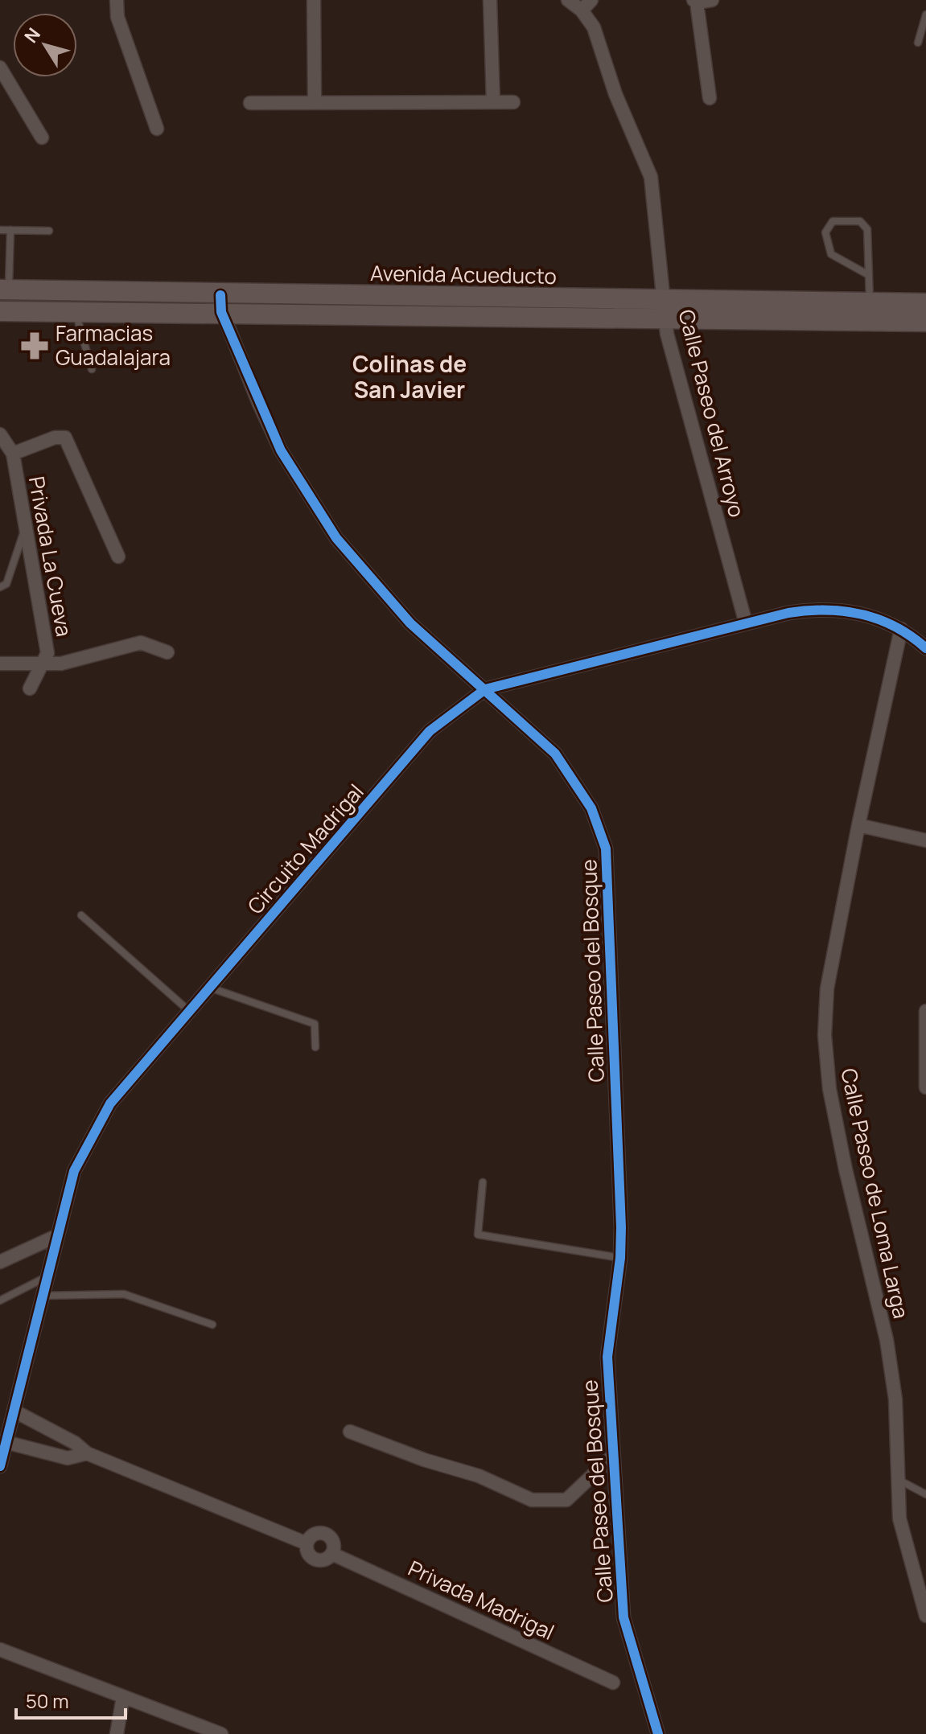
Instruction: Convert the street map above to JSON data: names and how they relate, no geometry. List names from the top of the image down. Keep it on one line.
{"streets":{"main road":["Avenida Acueducto"],"street":["Calle Paseo del Arroyo","Privada La Cueva","Circuito Madrigal","Calle Paseo del Bosque","Calle Paseo de Loma Larga","Privada Madrigal"]},"crossings":[["Avenida Acueducto","Calle Paseo del Arroyo"],["Avenida Acueducto","Calle Paseo del Bosque"],["Calle Paseo del Arroyo","Circuito Madrigal"],["Circuito Madrigal","Calle Paseo del Bosque"],["Circuito Madrigal","Calle Paseo de Loma Larga"]],"districts":["Colinas de San Javier"],"places":{"pharmacy":["Farmacias Guadalajara"]},"scale_bar":"50 m","north":"top left"}
